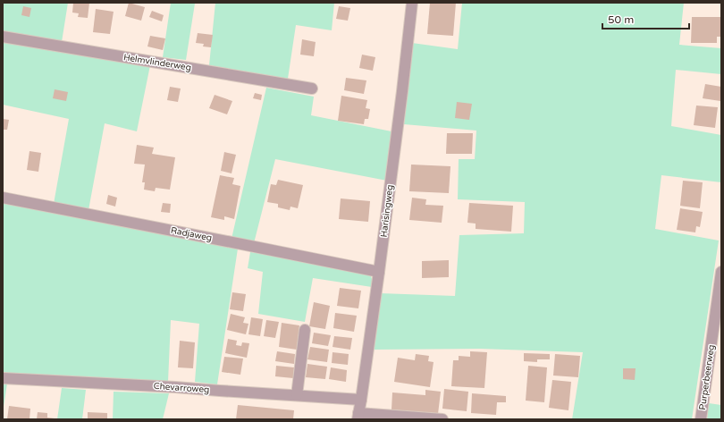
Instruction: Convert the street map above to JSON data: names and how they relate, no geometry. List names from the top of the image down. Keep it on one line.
{"streets":{"street":["Helmvlinderweg","Harisingweg","Radjaweg","Purperbeerweg","Chevarroweg"]},"crossings":[["Harisingweg","Radjaweg"],["Harisingweg","Chevarroweg"]],"scale_bar":"50 m"}
